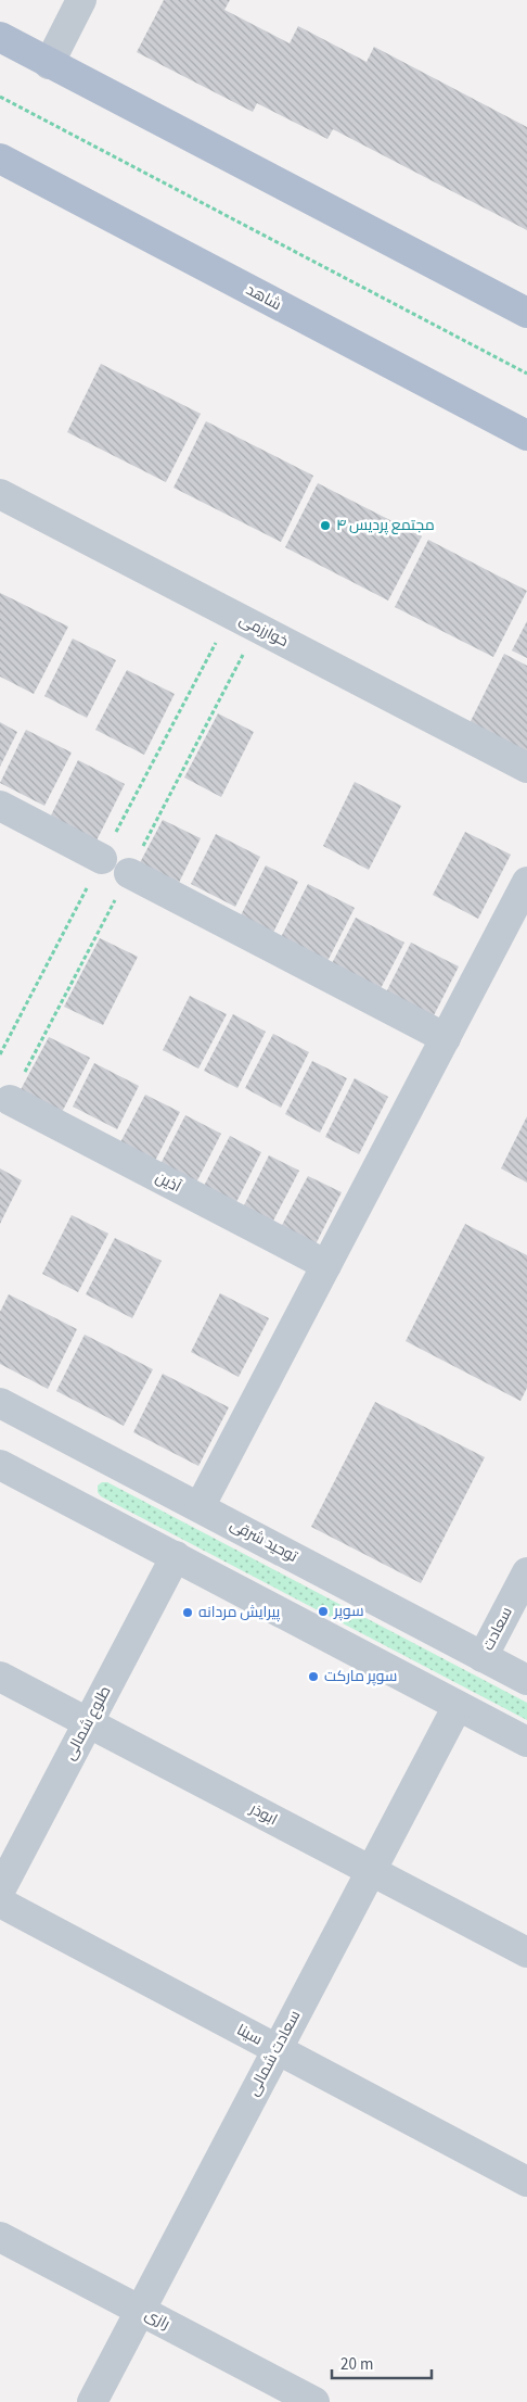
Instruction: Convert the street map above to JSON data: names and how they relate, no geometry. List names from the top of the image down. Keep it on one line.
{"streets":{"main road":["شاهد"],"street":["خوارزمی","آذین","توحید شرقی","سعادت","طلوع شمالی","ابوذر","سینا","سعادت شمالی","رازی"]},"crossings":[["توحید شرقی","سعادت"],["طلوع شمالی","ابوذر"],["ابوذر","سعادت شمالی"],["سینا","سعادت شمالی"],["سعادت شمالی","رازی"]],"places":["مجتمع پردیس ۴","سوپر","پیرایش مردانه","سوپر مارکت"],"scale_bar":"20 m"}
